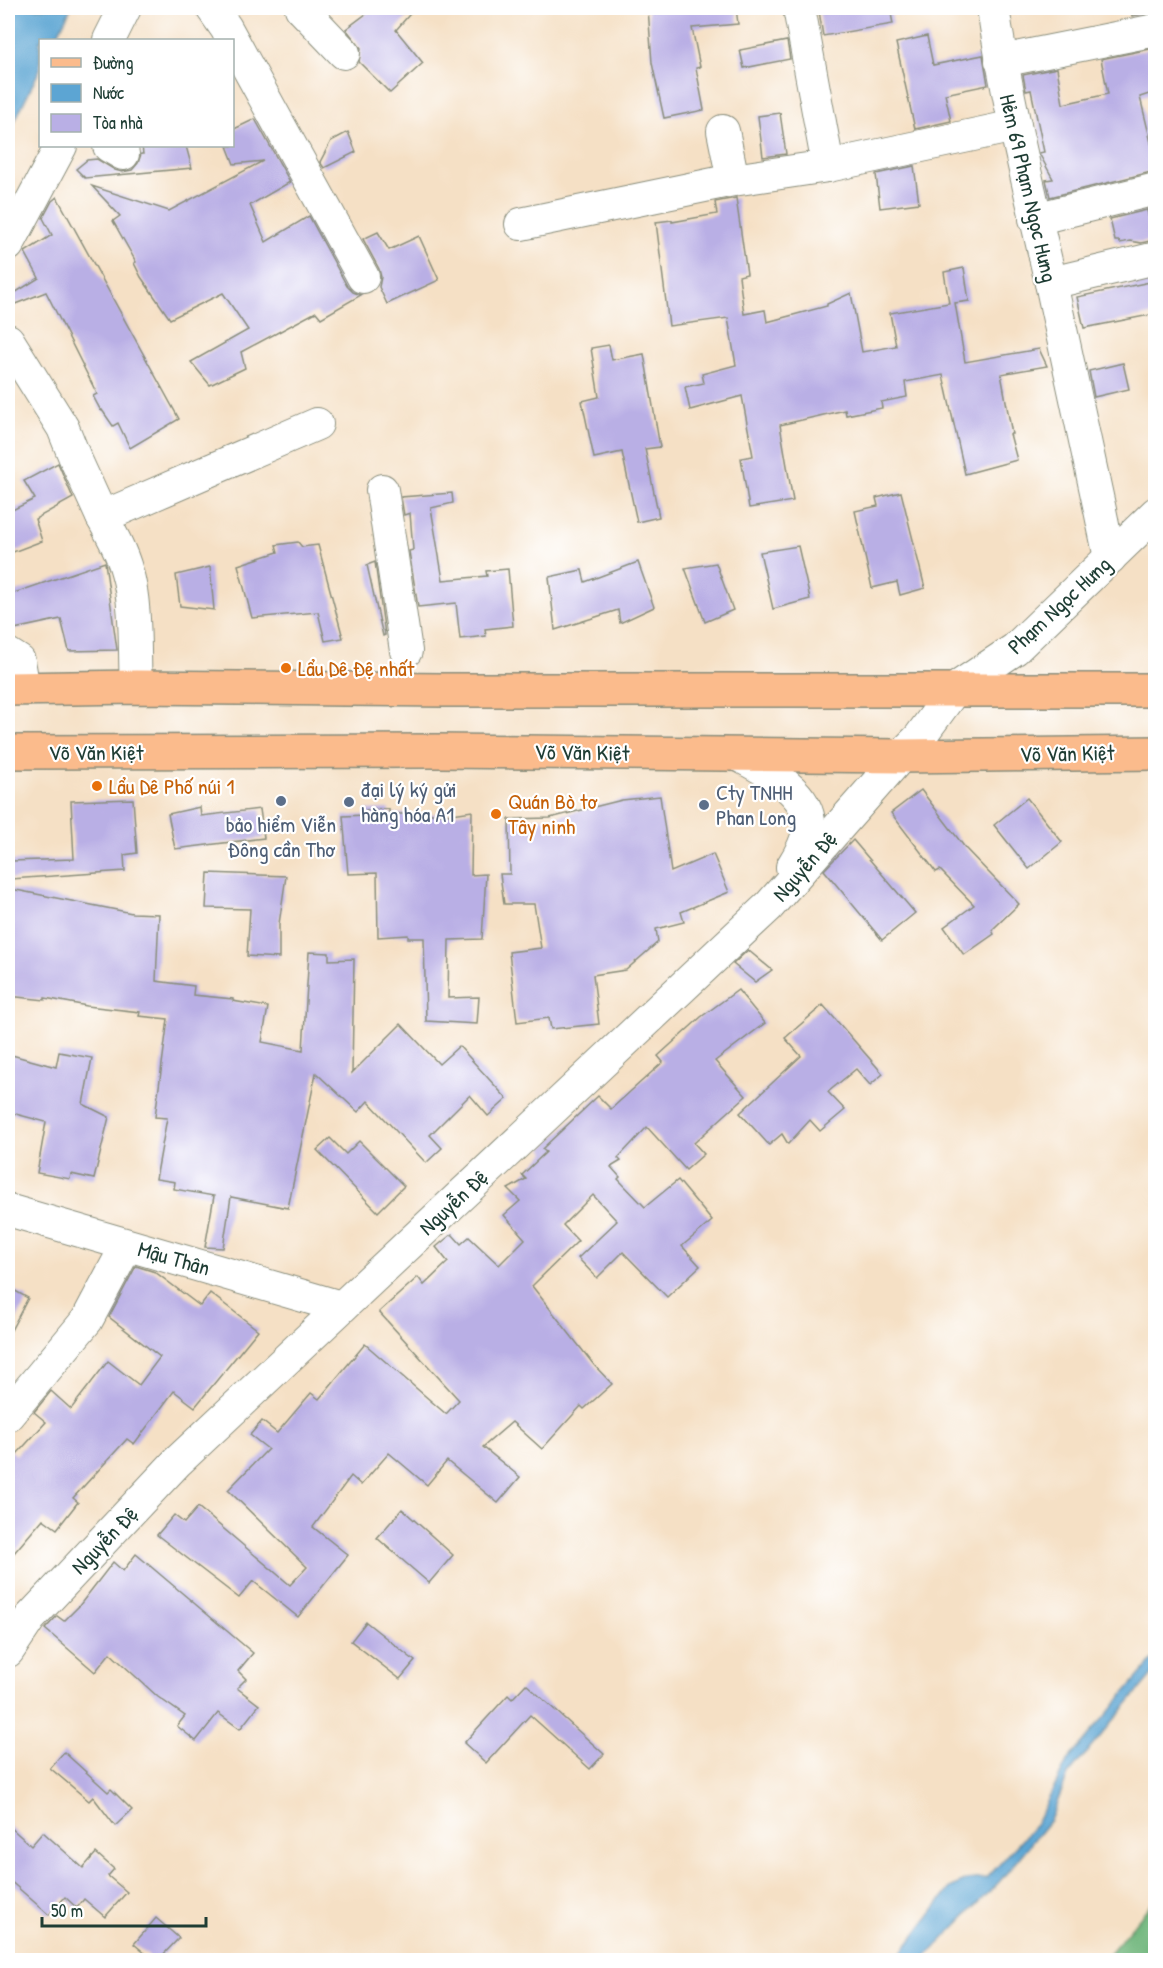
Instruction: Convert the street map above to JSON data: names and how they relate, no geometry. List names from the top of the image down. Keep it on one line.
{"streets":{"main road":["Võ Văn Kiệt"],"street":["Hẻm 69 Phạm Ngọc Hưng","Phạm Ngọc Hưng","Nguyễn Đệ","Mậu Thân"]},"crossings":[["Hẻm 69 Phạm Ngọc Hưng","Phạm Ngọc Hưng"],["Phạm Ngọc Hưng","Nguyễn Đệ"],["Võ Văn Kiệt","Nguyễn Đệ"],["Nguyễn Đệ","Mậu Thân"]],"places":["Lẩu Dê Đệ nhất","Lẩu Dê Phố núi 1","bảo hiểm Viễn Đông cần Thơ","đại lý ký gửi hàng hóa A1","Cty TNHH Phan Long","Quán Bò tơ Tây ninh"],"legend":["Đường","Nước","Tòa nhà"],"scale_bar":"50 m"}
